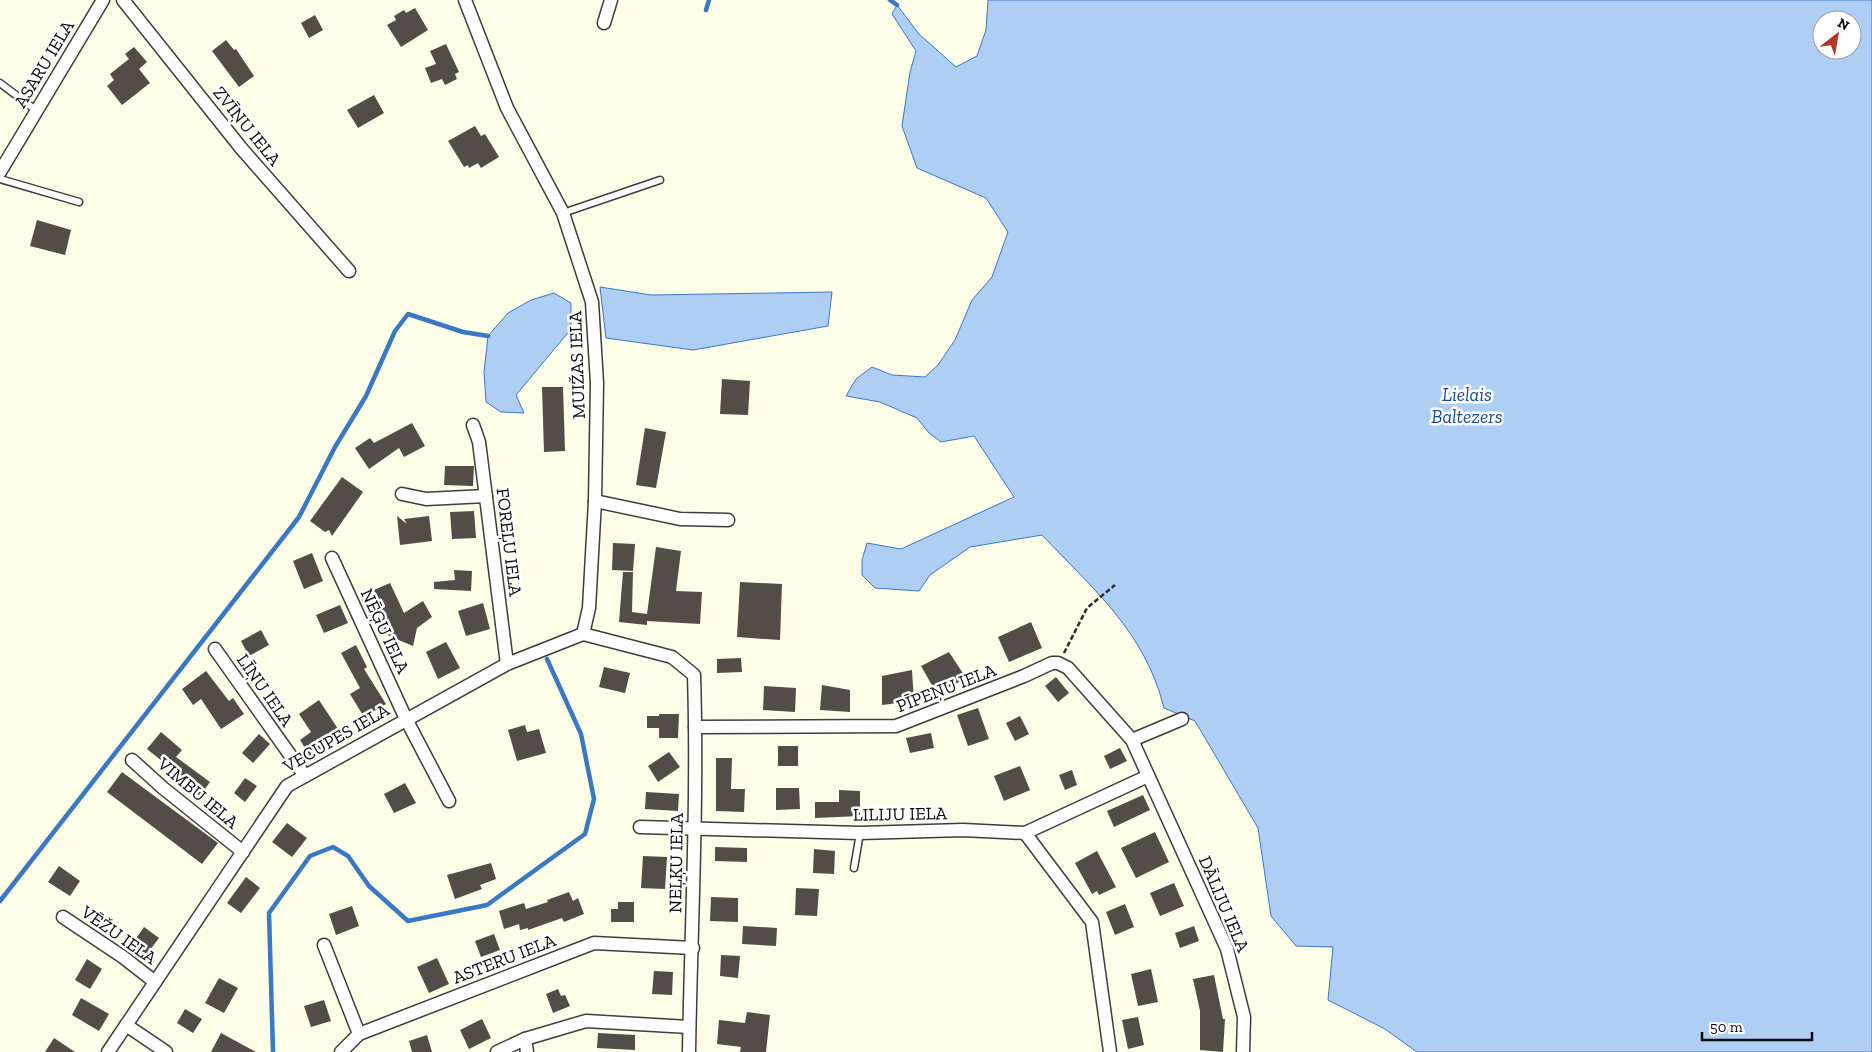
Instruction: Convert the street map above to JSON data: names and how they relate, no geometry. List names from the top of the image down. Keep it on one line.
{"streets":{"street":["ASARU IELA","ZVĪŅU IELA","MUIŽAS IELA","FOREĻU IELA","NĒĢU IELA","PĪPEŅU IELA","LĪŅU IELA","VECUPES IELA","VIMBU IELA","LILIJU IELA","NEĻĶU IELA","DĀLIJU IELA","VĒŽU IELA","ASTERU IELA"]},"crossings":[["MUIŽAS IELA","VECUPES IELA"],["MUIŽAS IELA","NEĻĶU IELA"],["FOREĻU IELA","VECUPES IELA"],["NĒĢU IELA","VECUPES IELA"],["PĪPEŅU IELA","NEĻĶU IELA"],["LĪŅU IELA","VECUPES IELA"],["VECUPES IELA","VIMBU IELA"],["VECUPES IELA","NEĻĶU IELA"],["VECUPES IELA","VĒŽU IELA"],["LILIJU IELA","NEĻĶU IELA"],["LILIJU IELA","DĀLIJU IELA"],["NEĻĶU IELA","ASTERU IELA"]],"water":["Lielais Baltezers"],"scale_bar":"50 m","north":"top right"}
